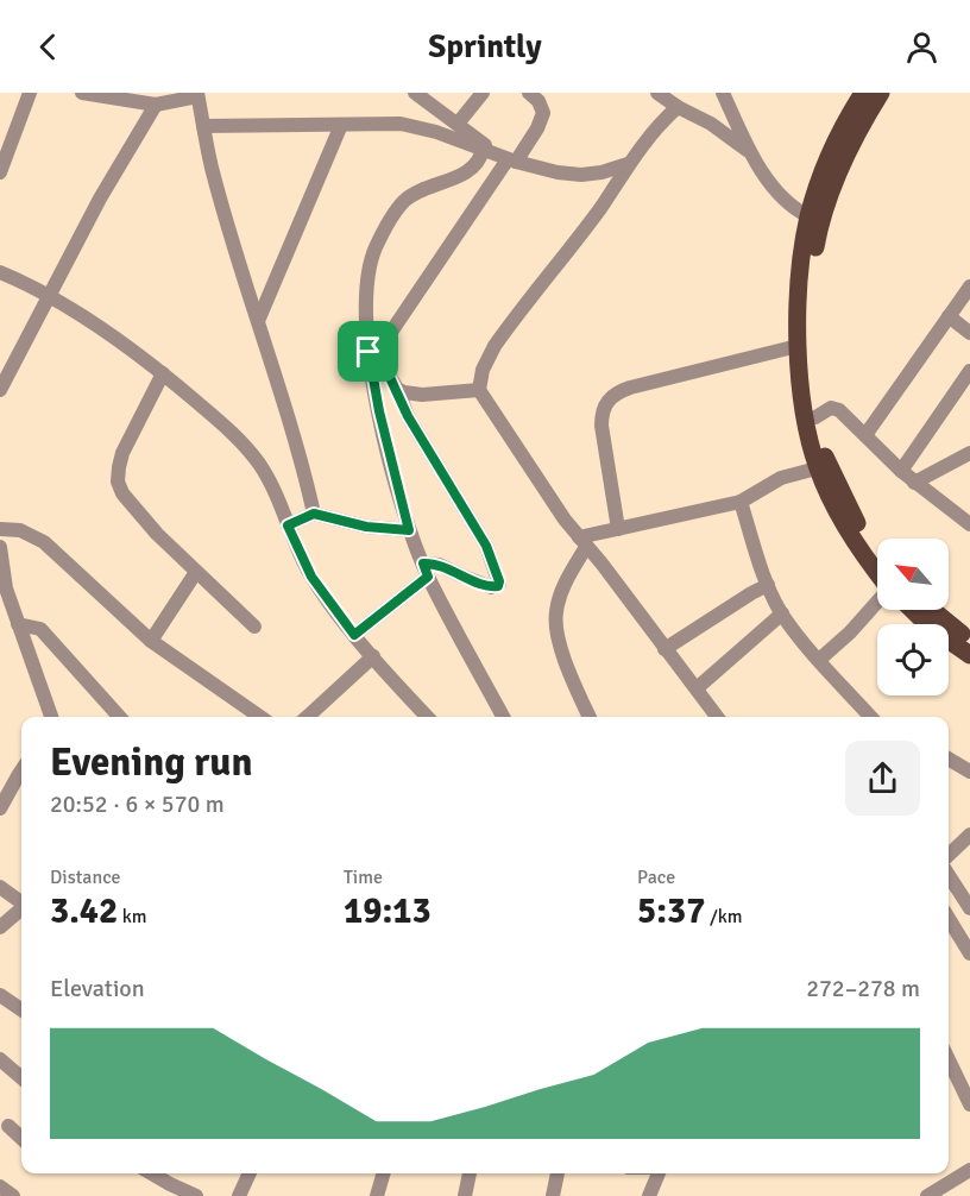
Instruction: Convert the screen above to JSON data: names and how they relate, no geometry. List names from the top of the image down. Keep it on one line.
{"north":"top left","page":{"header":"Sprintly","heading":["Evening run","20:52 · 6 × 570 m"],"stats":[["Distance","3.42 km"],["Time","19:13"],["Pace","5:37 /km"]],"chart":["Elevation","272–278 m"]}}
